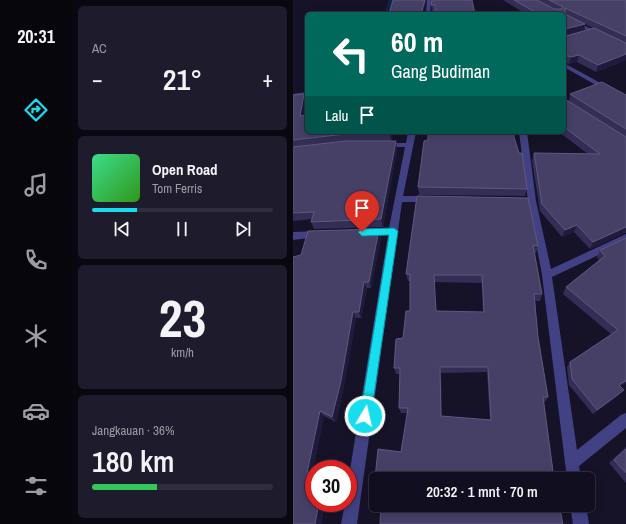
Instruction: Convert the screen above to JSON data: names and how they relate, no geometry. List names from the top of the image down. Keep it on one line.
{"page":{"tabs":"20:31","tile":["AC",["23","km/h"],["Jangkauan · 36%","180 km"]],"turn":["60 m","Gang Budiman"],"heat":["−","21°","+"],"then":"Lalu","song":["Open Road","Tom Ferris"],"limit":"30","trip":"20:32 · 1 mnt · 70 m"}}
